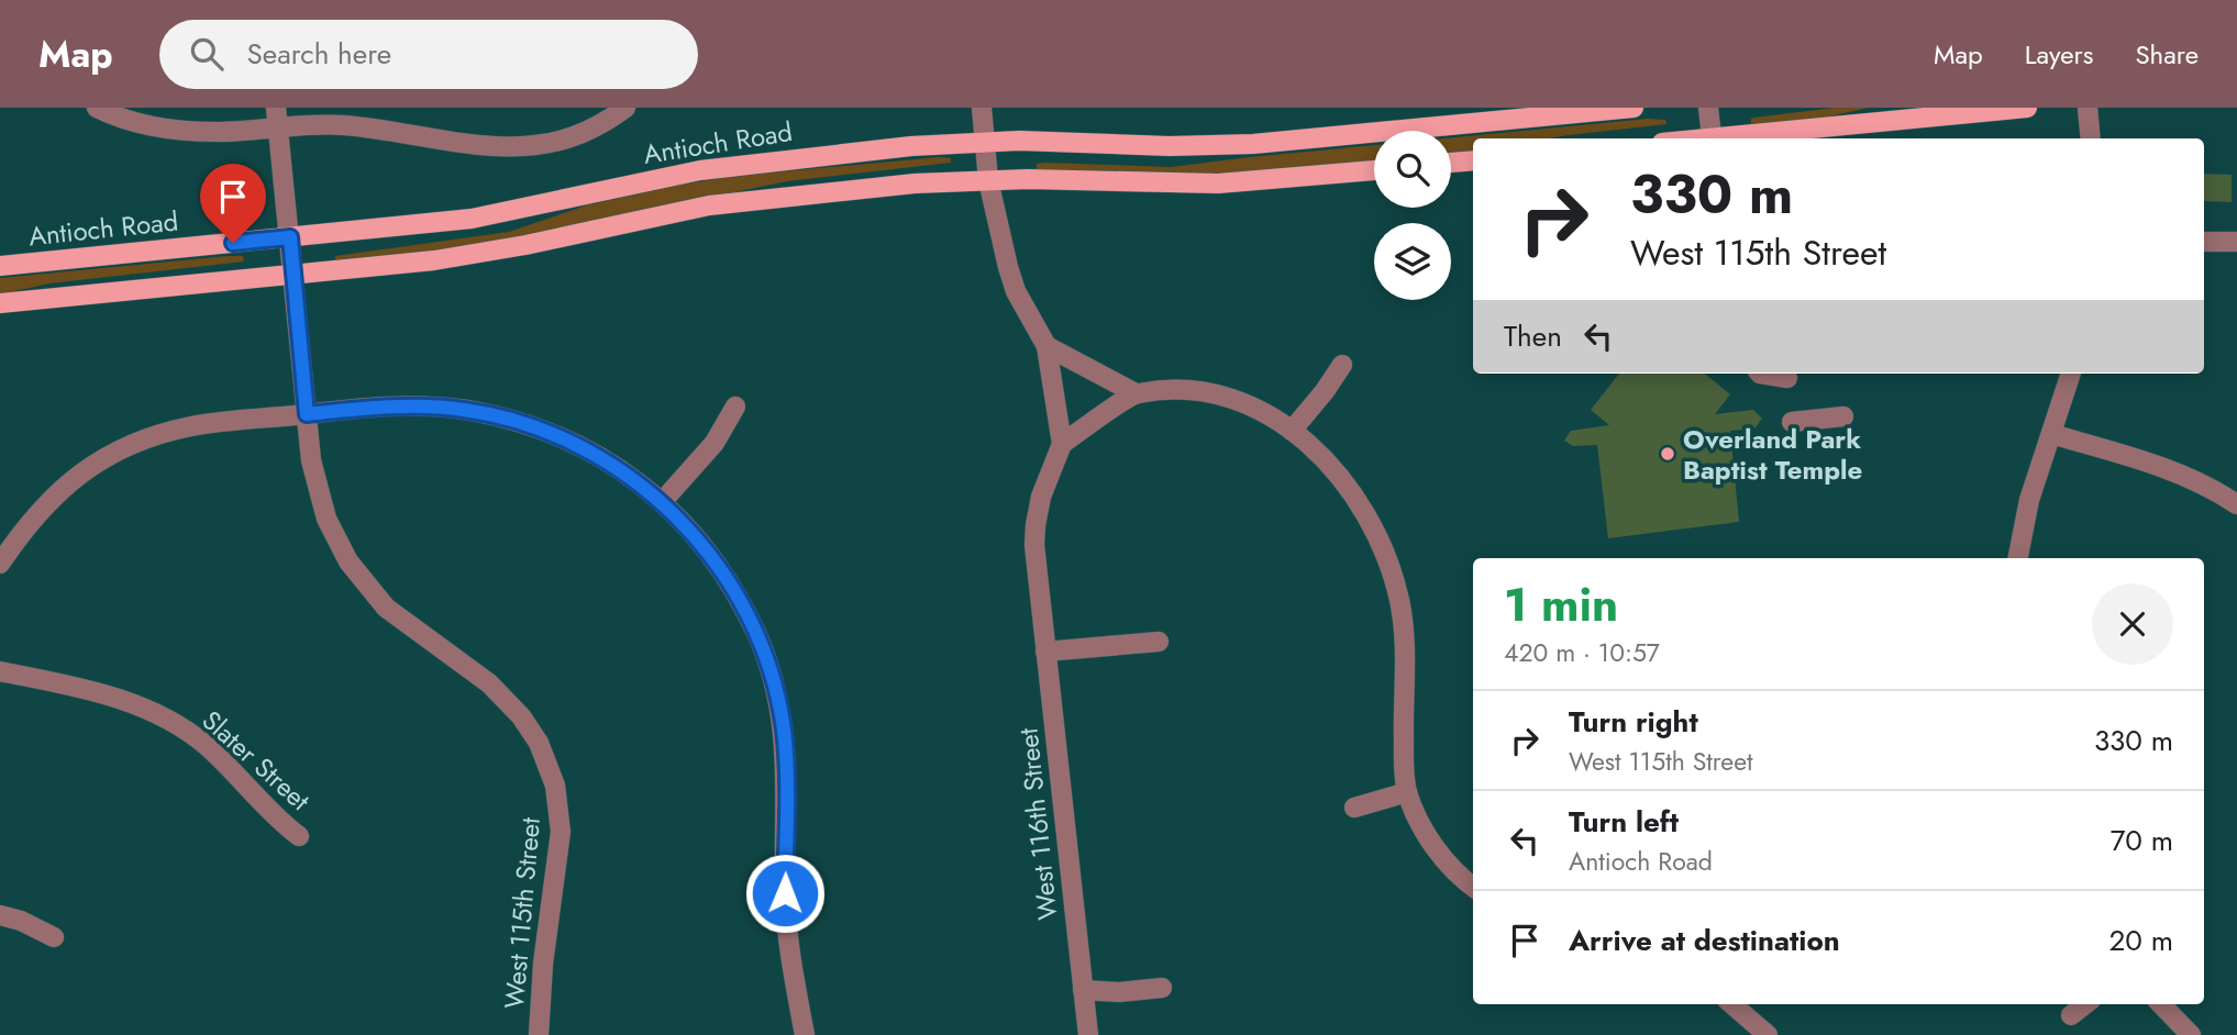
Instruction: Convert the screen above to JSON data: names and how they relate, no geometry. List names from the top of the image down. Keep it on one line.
{"streets":{"main road":["Antioch Road"],"street":["Slater Street","West 116th Street","West 115th Street"]},"crossings":[["Antioch Road","West 115th Street"]],"places":["Overland Park Baptist Temple"],"page":{"header":"Map","search":"Search here","nav":["Map","Layers","Share"],"turn":["330 m","West 115th Street"],"then":"Then","heading":["1 min","420 m · 10:57"],"list":[{"name":"Turn right","note":"West 115th Street","value":"330 m"},{"name":"Turn left","note":"Antioch Road","value":"70 m"},{"name":"Arrive at destination","value":"20 m"}]}}
